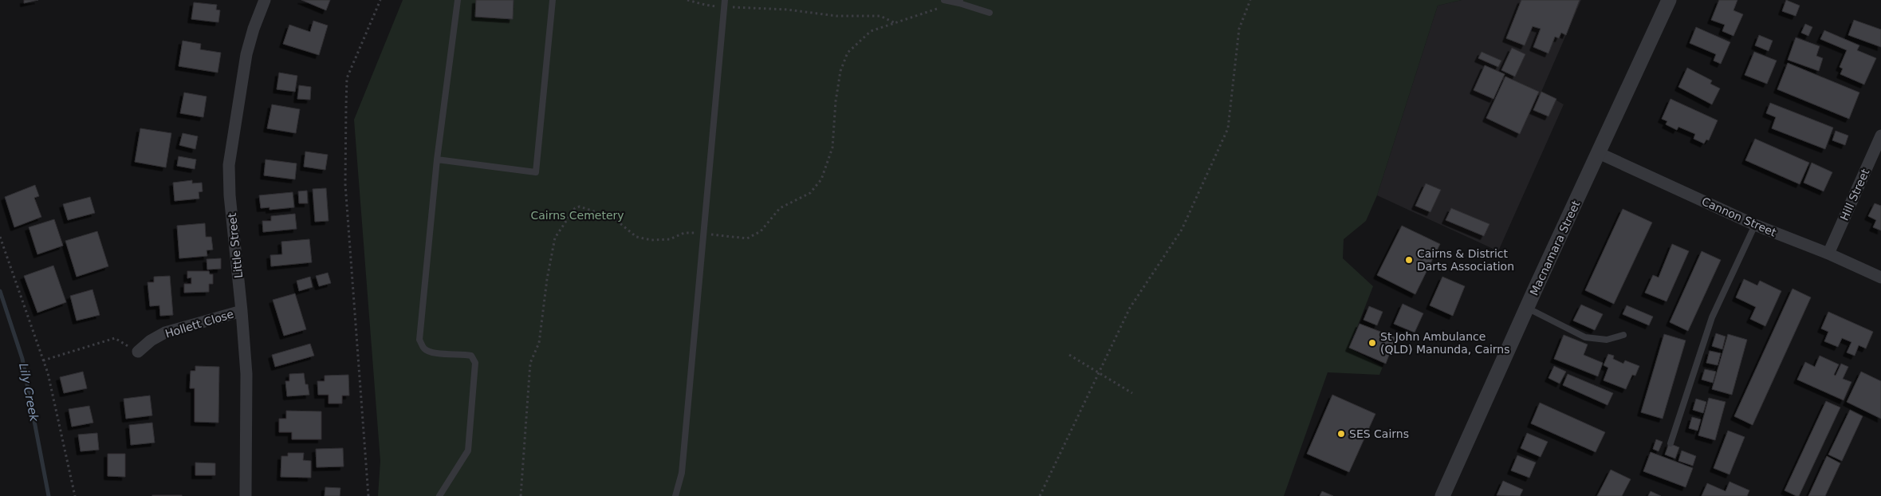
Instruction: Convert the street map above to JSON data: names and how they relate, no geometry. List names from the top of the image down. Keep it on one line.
{"streets":{"street":["Hill Street","Cannon Street","Little Street","Macnamara Street","Hollett Close"]},"crossings":[["Hill Street","Cannon Street"],["Cannon Street","Macnamara Street"],["Little Street","Hollett Close"]],"water":["Lily Creek"],"parks":["Cairns Cemetery"],"places":["Cairns & District Darts Association","St John Ambulance (QLD) Manunda, Cairns","SES Cairns"]}
